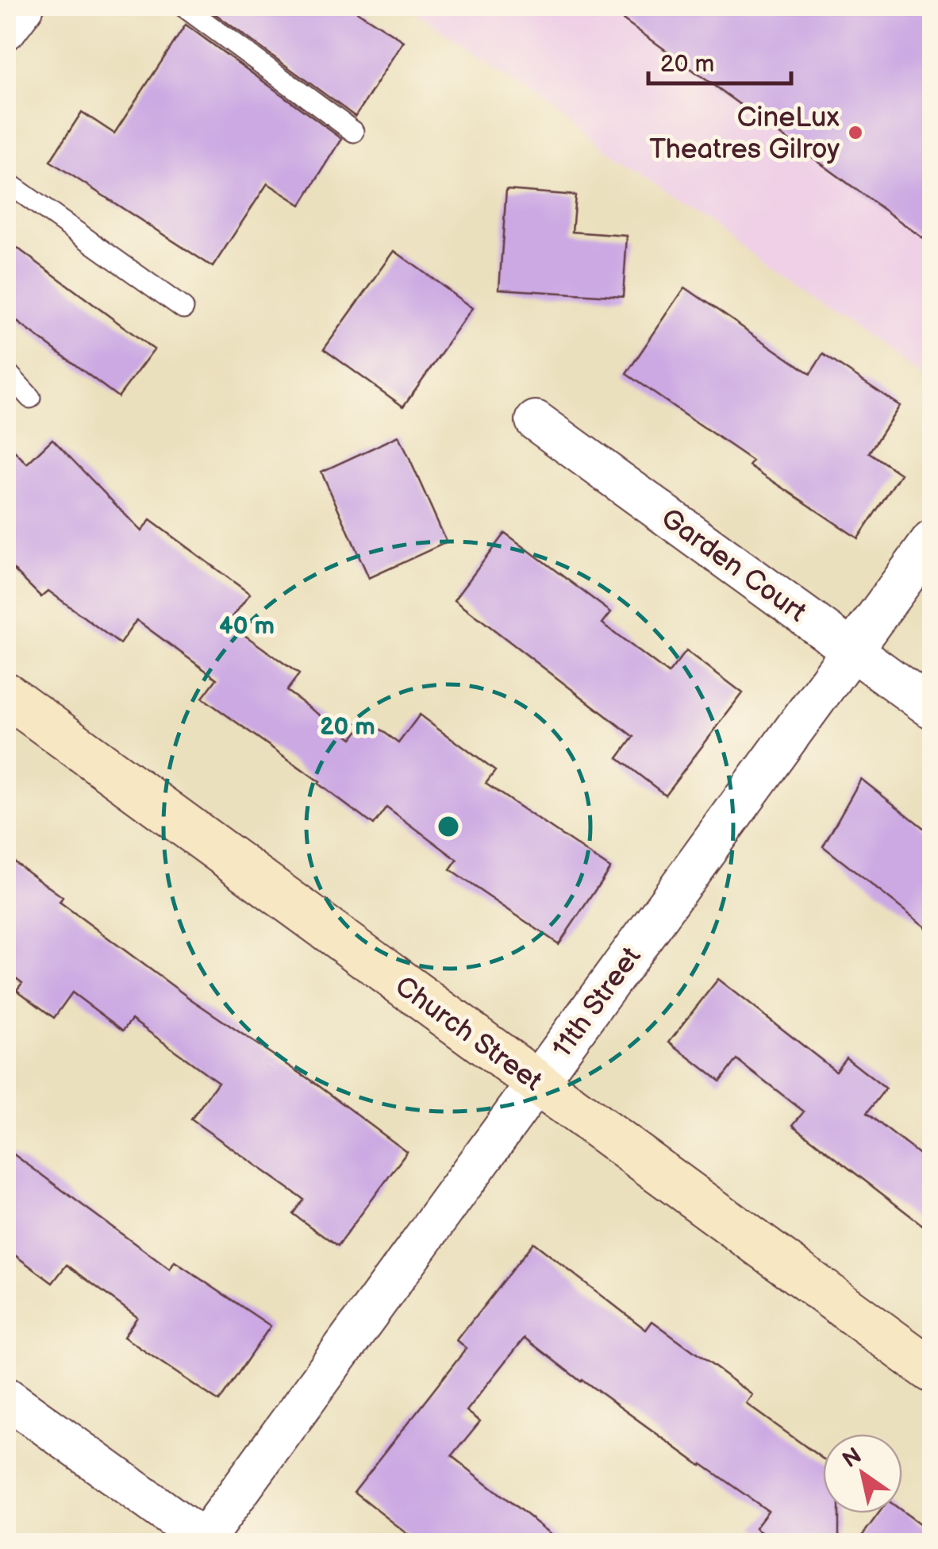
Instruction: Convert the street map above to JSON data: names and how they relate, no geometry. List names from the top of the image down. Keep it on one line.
{"streets":{"street":["Garden Court","11th Street","Church Street"]},"crossings":[["Garden Court","11th Street"],["11th Street","Church Street"]],"places":["CineLux Theatres Gilroy"],"scale_bar":"20 m","north":"top left","rings":["40 m","20 m"]}
